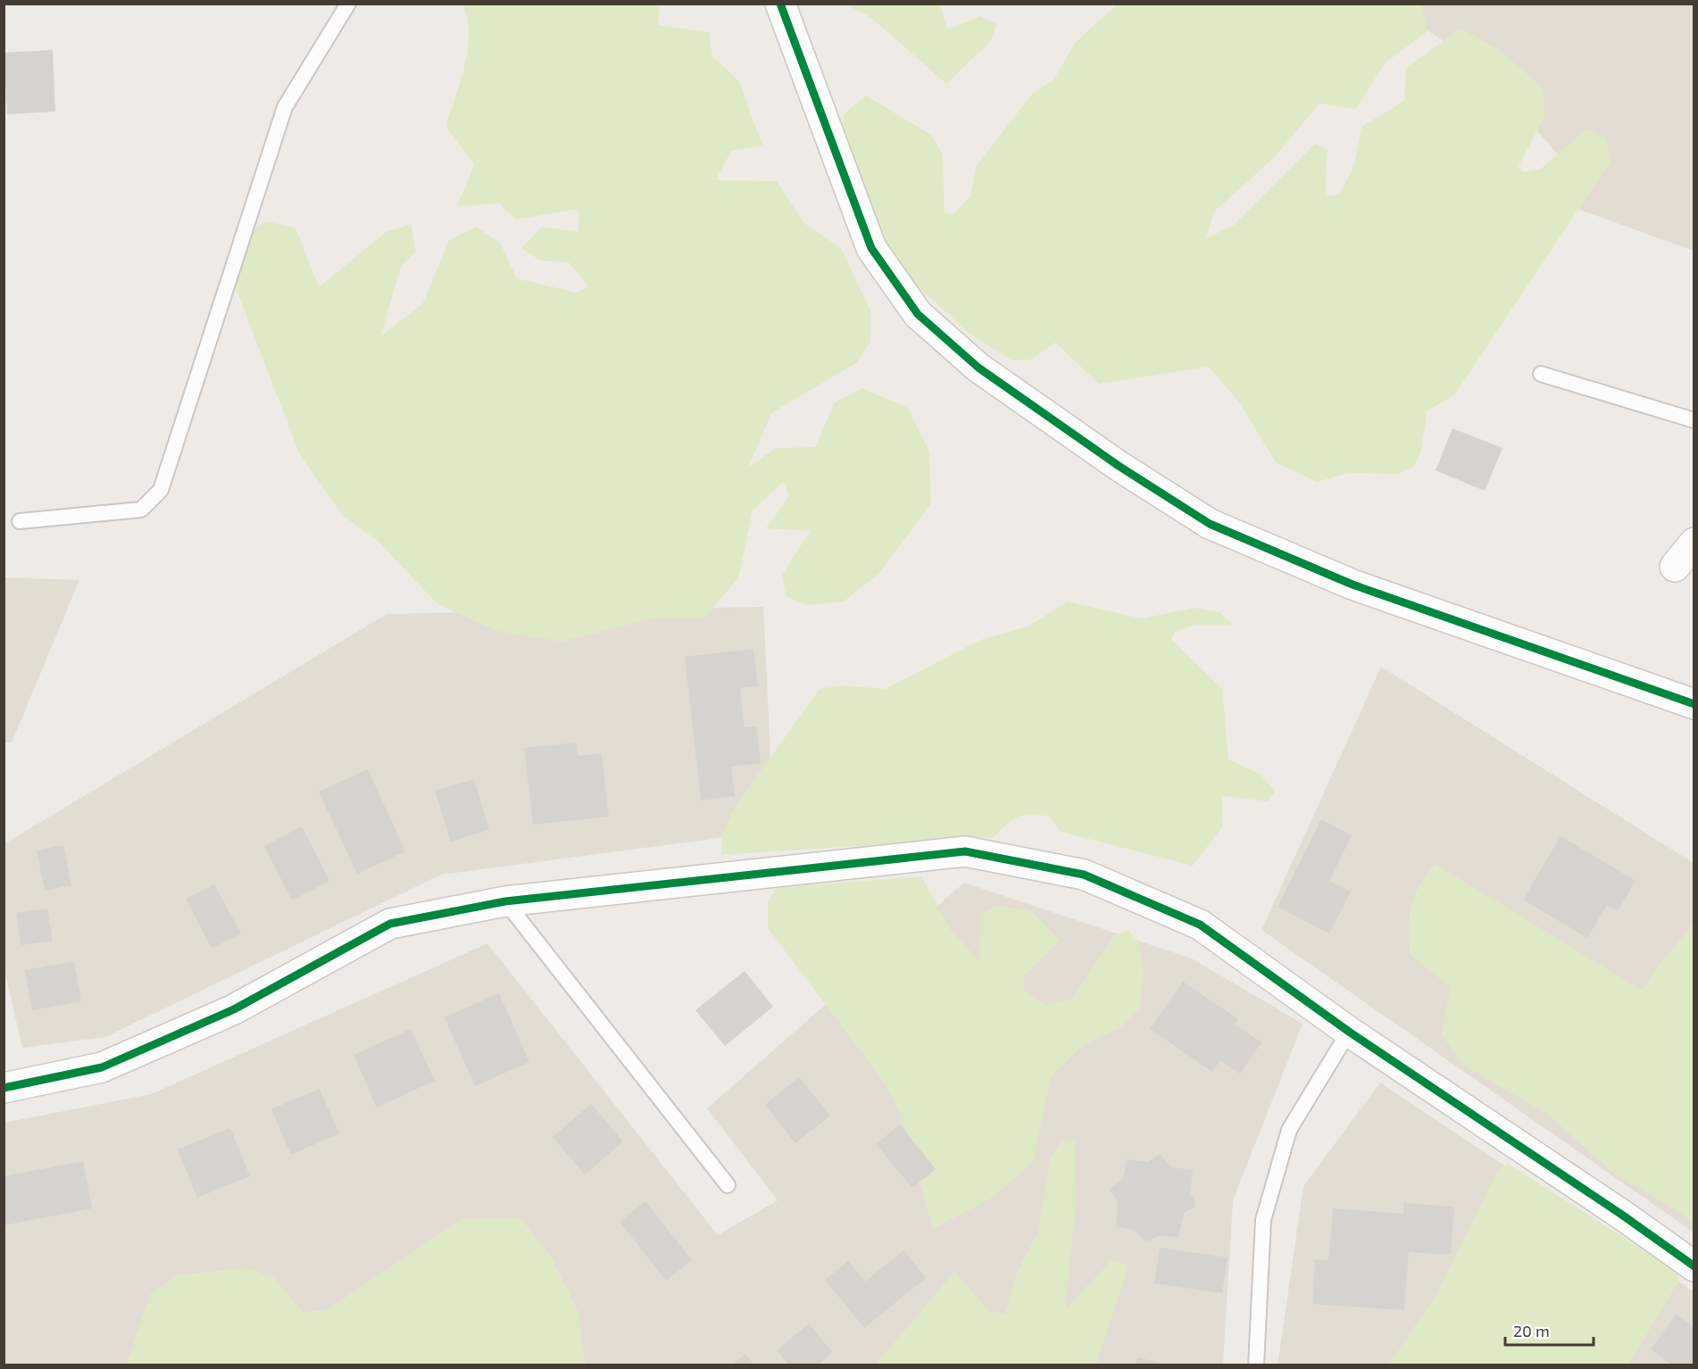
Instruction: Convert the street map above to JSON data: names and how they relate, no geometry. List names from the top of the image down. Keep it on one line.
{"scale_bar":"20 m"}
